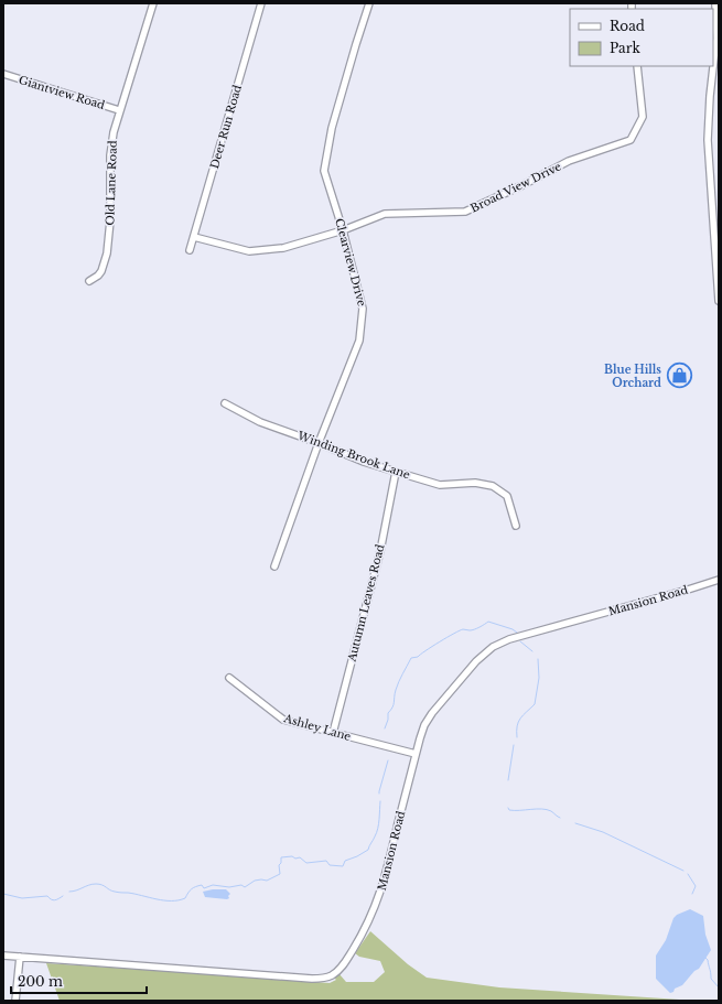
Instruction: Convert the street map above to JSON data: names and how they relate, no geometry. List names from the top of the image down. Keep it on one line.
{"streets":{"street":["Giantview Road","Deer Run Road","Old Lane Road","Broad View Drive","Clearview Drive","Winding Brook Lane","Mansion Road","Autumn Leaves Road","Ashley Lane"]},"crossings":[["Giantview Road","Old Lane Road"],["Deer Run Road","Broad View Drive"],["Broad View Drive","Clearview Drive"],["Clearview Drive","Winding Brook Lane"],["Winding Brook Lane","Autumn Leaves Road"],["Mansion Road","Ashley Lane"],["Autumn Leaves Road","Ashley Lane"]],"places":{"shop":["Blue Hills Orchard"]},"legend":["Road","Park"],"scale_bar":"200 m"}
